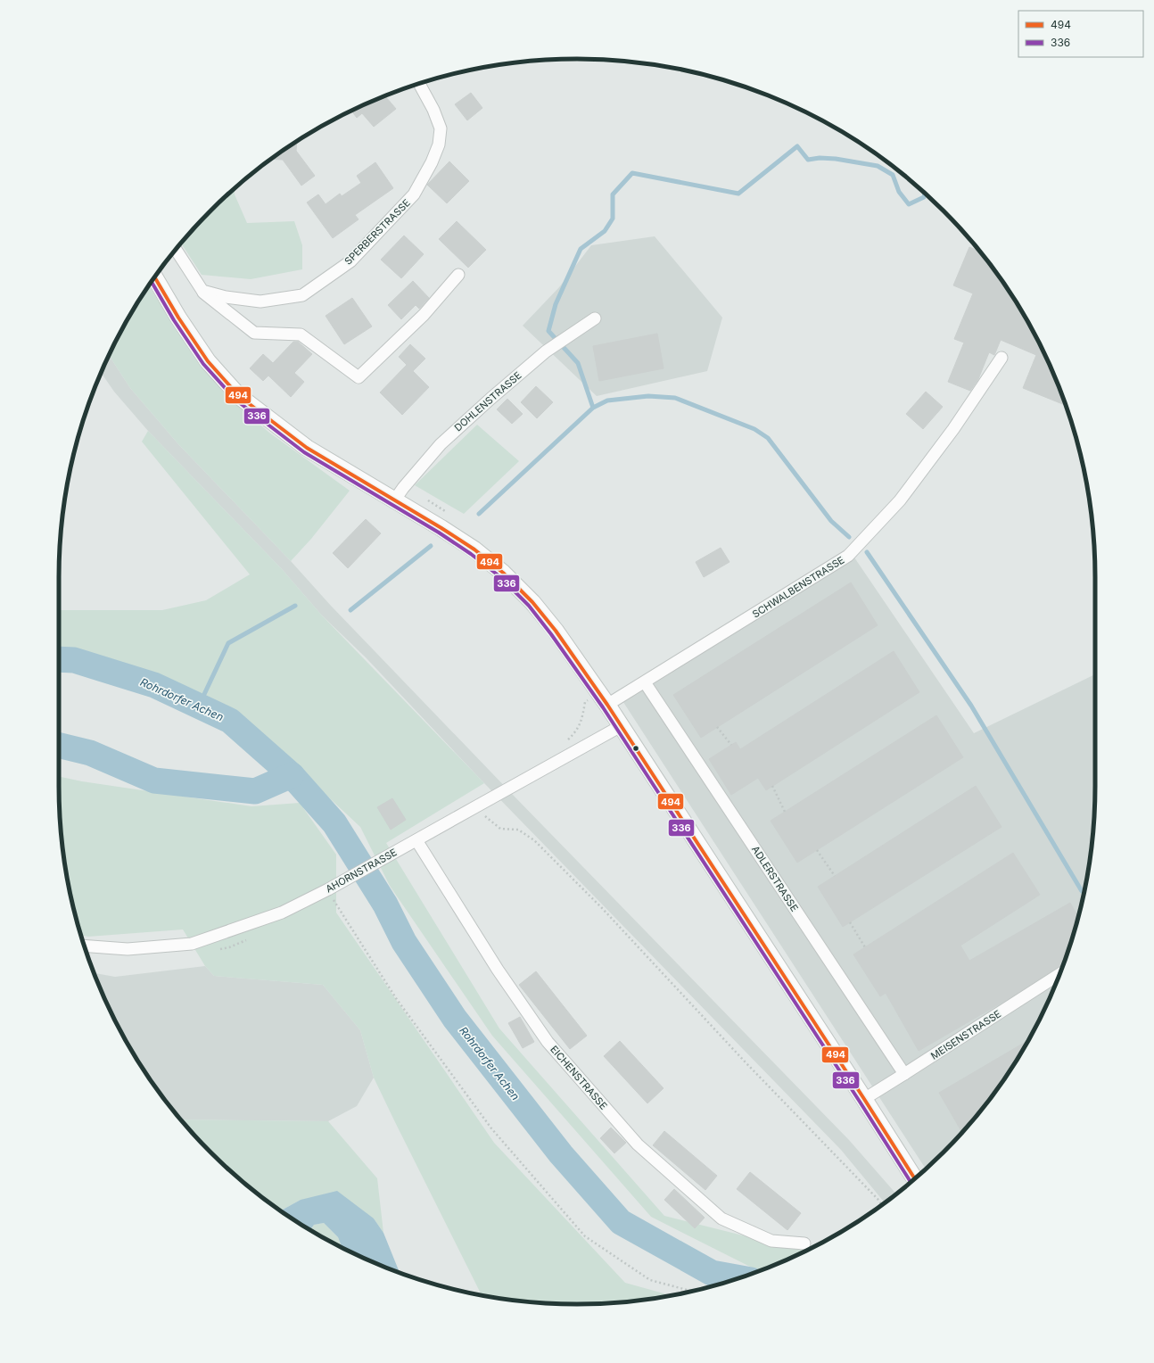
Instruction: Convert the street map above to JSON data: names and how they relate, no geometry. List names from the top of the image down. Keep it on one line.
{"streets":{"street":["SPERBERSTRASSE","DOHLENSTRASSE","SCHWALBENSTRASSE","AHORNSTRASSE","ADLERSTRASSE","MEISENSTRASSE","EICHENSTRASSE"]},"crossings":[["SCHWALBENSTRASSE","ADLERSTRASSE"],["AHORNSTRASSE","EICHENSTRASSE"],["ADLERSTRASSE","MEISENSTRASSE"]],"water":["Rohrdorfer Achen"],"lines":["transit line 494","transit line 336"],"legend":["494","336"]}
